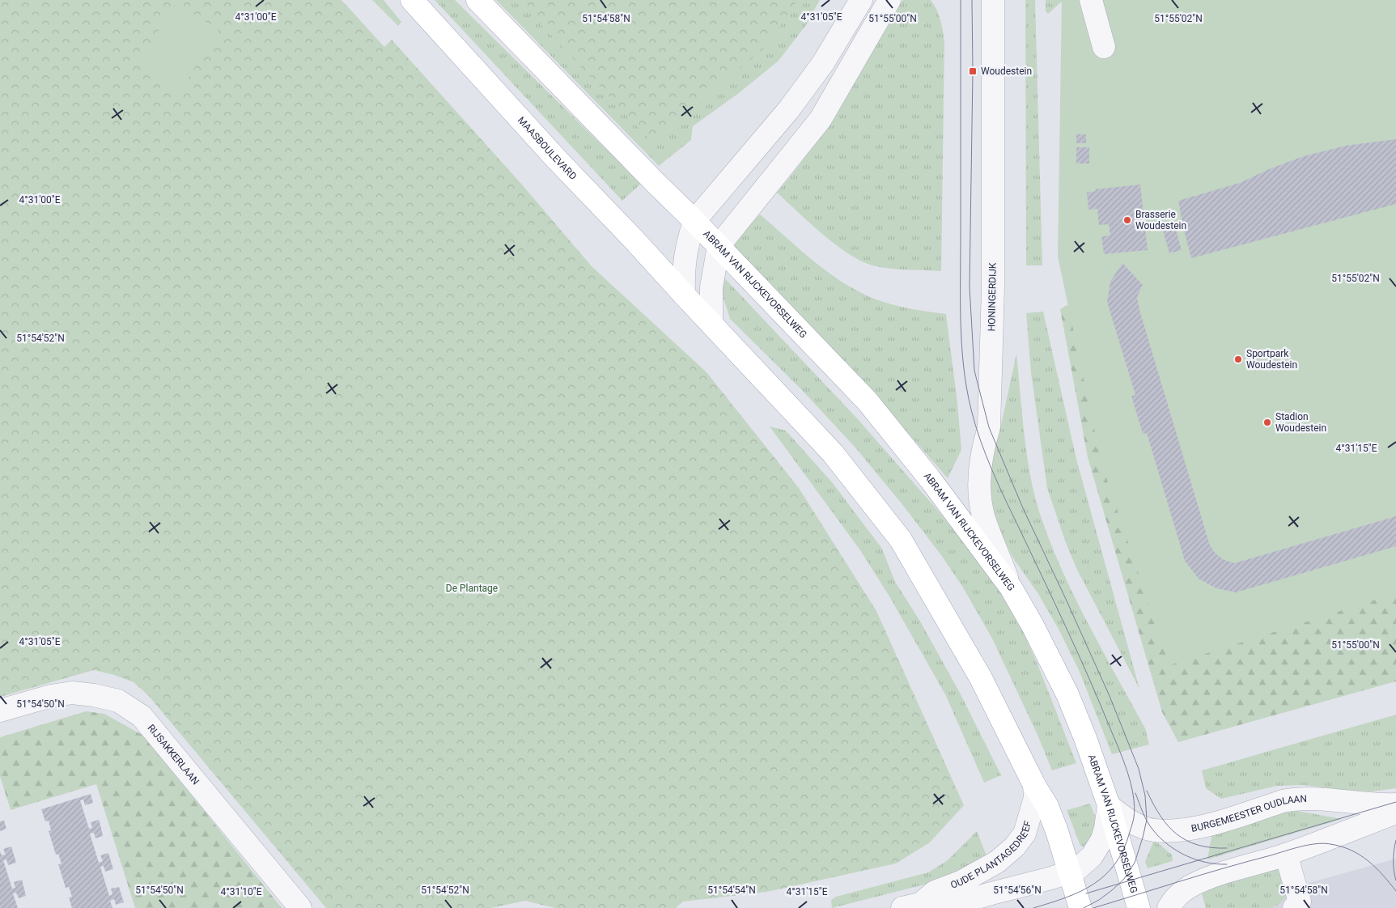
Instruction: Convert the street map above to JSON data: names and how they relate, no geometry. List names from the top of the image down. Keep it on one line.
{"streets":{"main road":["MAASBOULEVARD","ABRAM VAN RIJCKEVORSELWEG"],"street":["HONINGERDIJK","RIJSAKKERLAAN","BURGEMEESTER OUDLAAN","OUDE PLANTAGEDREEF"]},"crossings":[["ABRAM VAN RIJCKEVORSELWEG","HONINGERDIJK"],["ABRAM VAN RIJCKEVORSELWEG","BURGEMEESTER OUDLAAN"],["ABRAM VAN RIJCKEVORSELWEG","OUDE PLANTAGEDREEF"],["BURGEMEESTER OUDLAAN","OUDE PLANTAGEDREEF"]],"parks":["De Plantage"],"places":{"transit":["Woudestein"],"other":["Brasserie Woudestein","Sportpark Woudestein","Stadion Woudestein"]},"coordinates":["4°31'00\"E","4°31'05\"E","51°54'58\"N","51°55'00\"N","51°55'02\"N","51°54'52\"N","4°31'15\"E","51°54'50\"N","51°54'54\"N","51°54'56\"N","4°31'10\"E"]}
